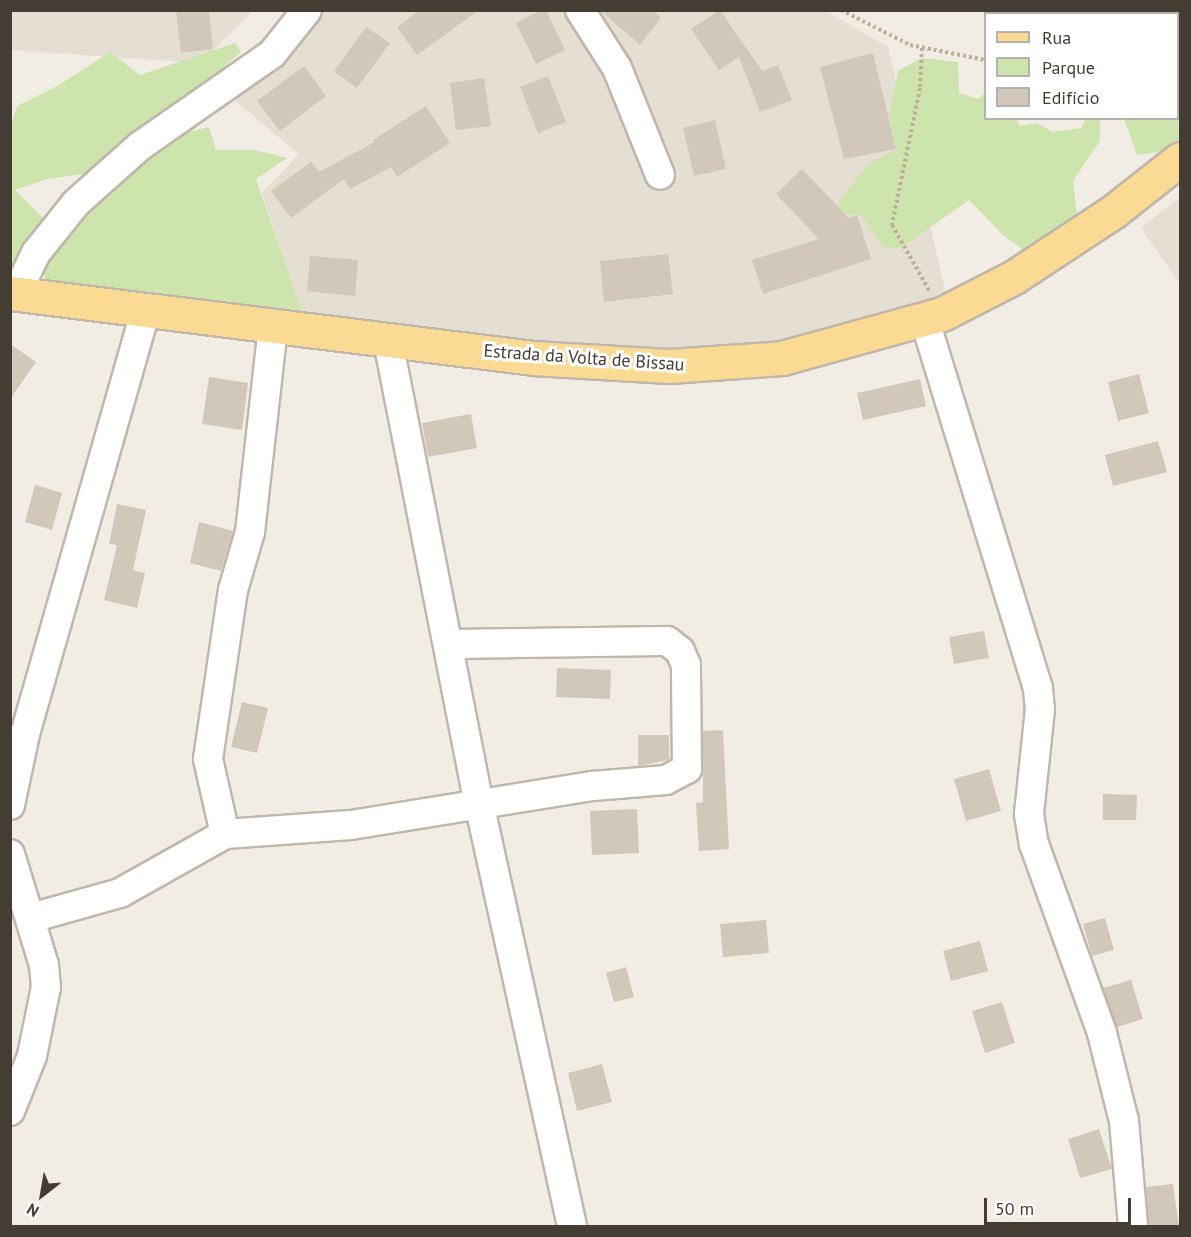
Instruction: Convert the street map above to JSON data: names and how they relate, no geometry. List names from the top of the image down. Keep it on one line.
{"streets":{"main road":["Estrada da Volta de Bissau"]},"legend":["Rua","Parque","Edifício"],"scale_bar":"50 m","north":"bottom left"}
